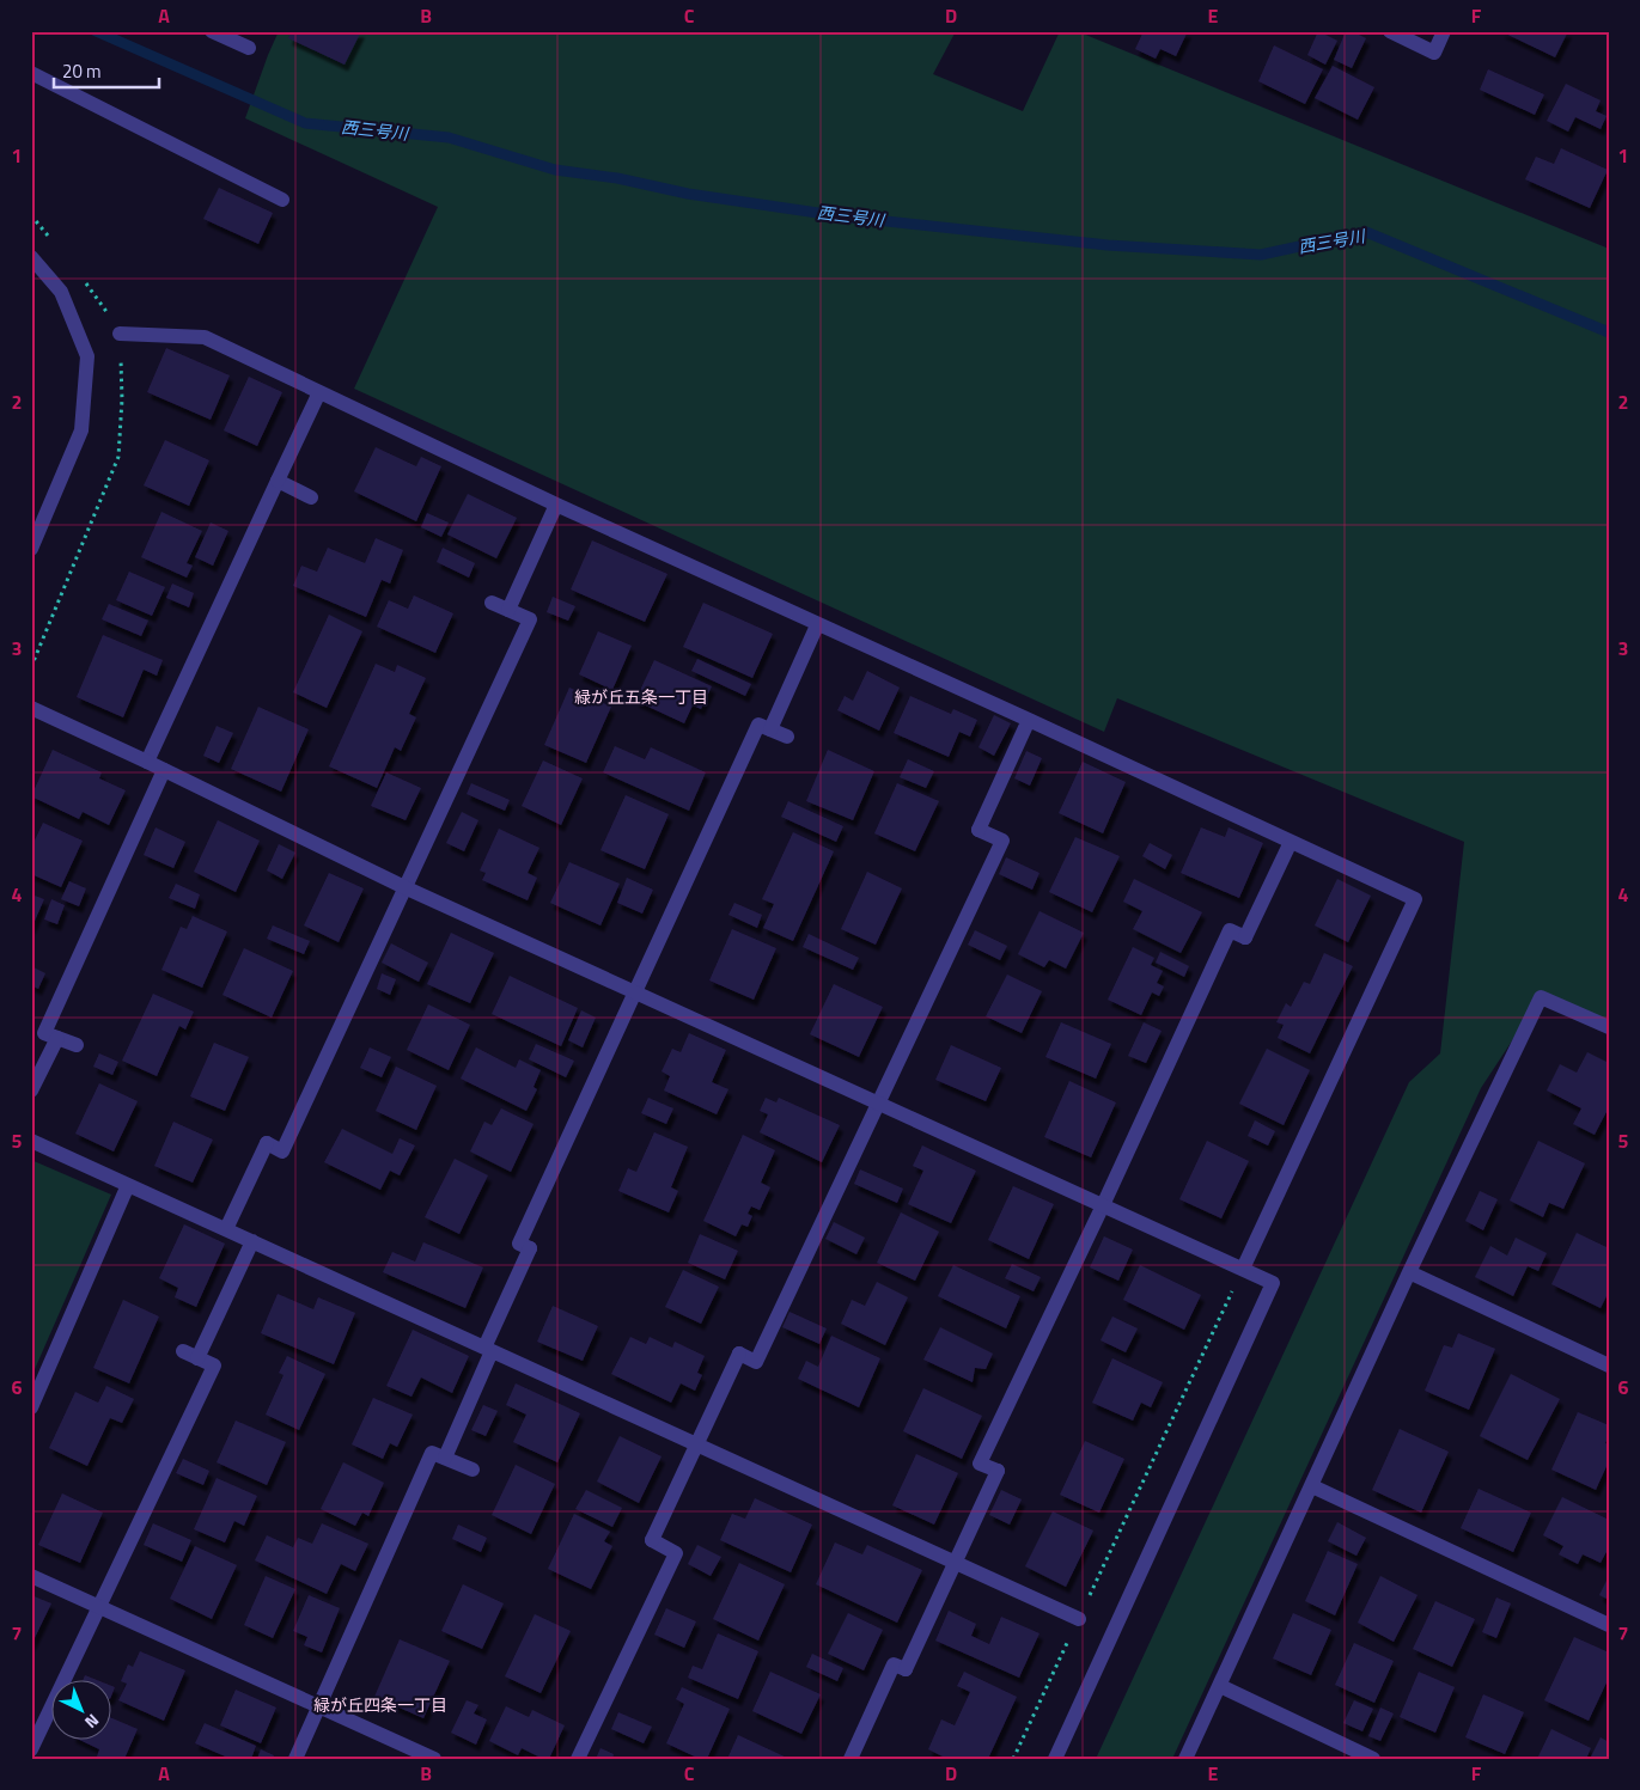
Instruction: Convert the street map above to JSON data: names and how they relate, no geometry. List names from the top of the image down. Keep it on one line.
{"districts":["緑が丘五条一丁目","緑が丘四条一丁目"],"water":["西三号川"],"scale_bar":"20 m","north":"bottom right","grid":{"columns":["A","B","C","D","E","F"],"rows":["1","2","3","4","5","6","7"]}}
